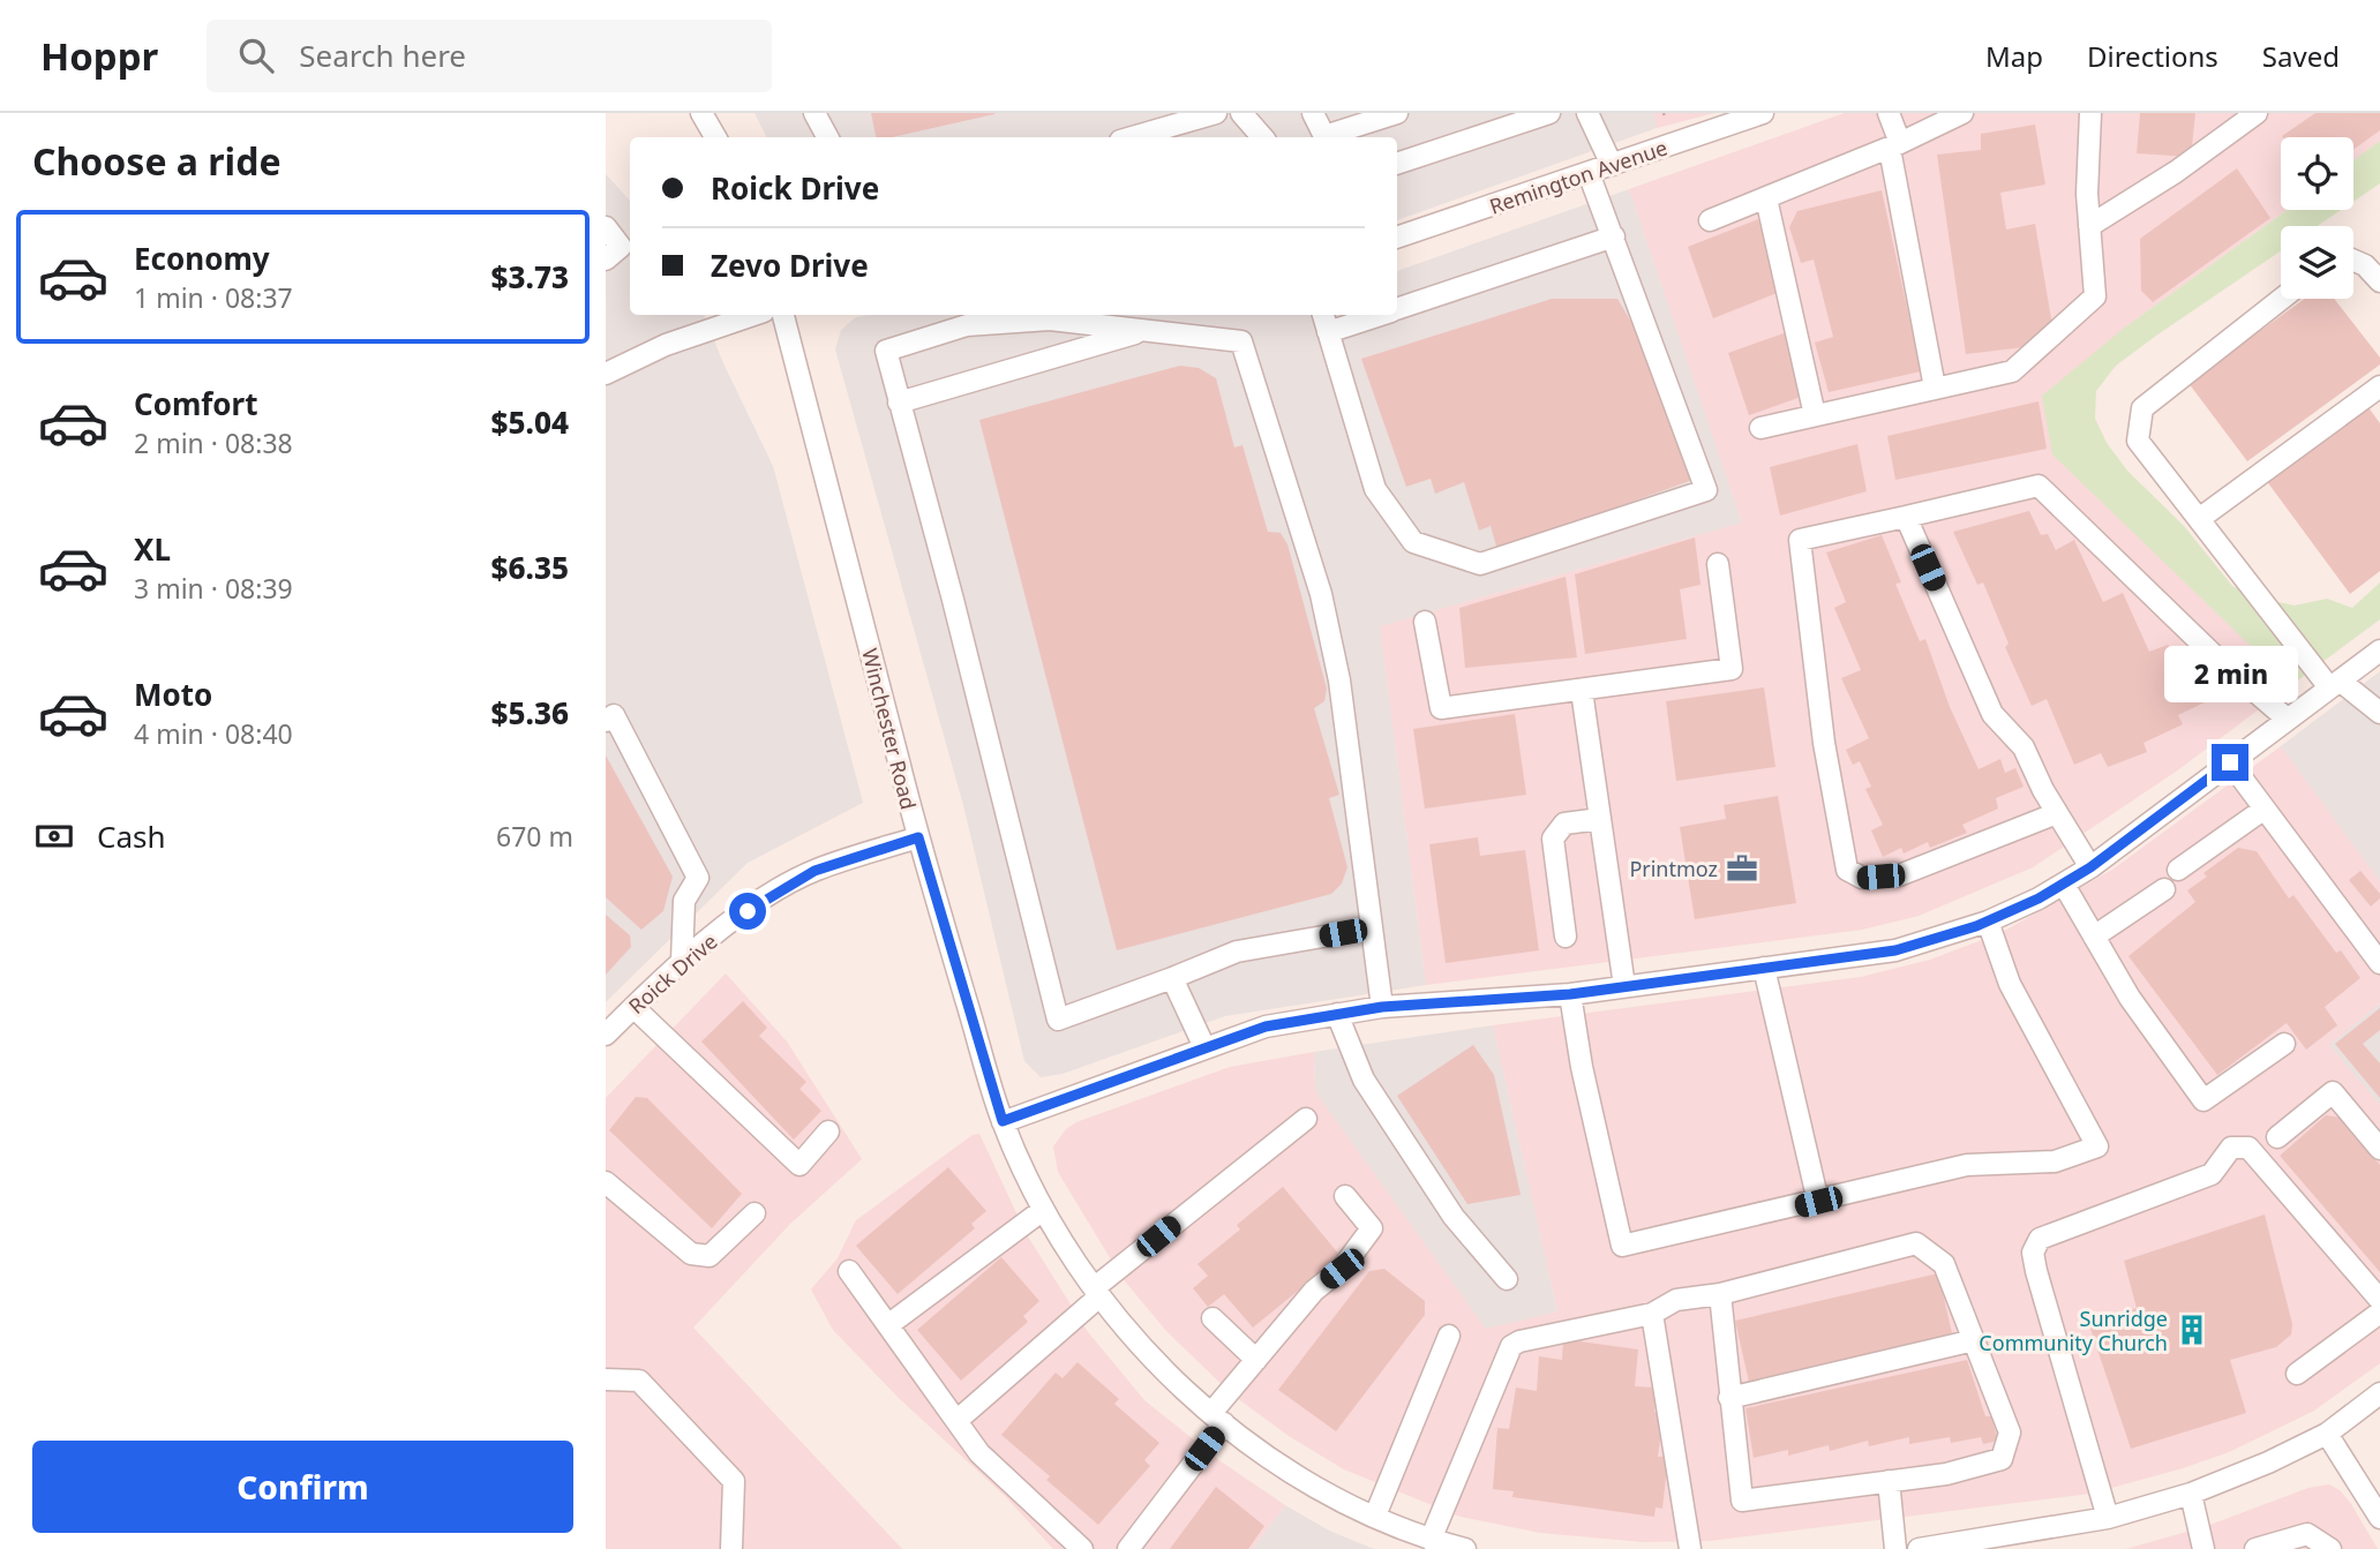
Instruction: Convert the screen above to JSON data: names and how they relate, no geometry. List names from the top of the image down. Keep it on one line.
{"streets":{"street":["Remington Avenue","Winchester Road","Roick Drive"]},"crossings":[["Winchester Road","Roick Drive"]],"places":{"office":["Printmoz"],"building":["Sunridge Community Church"]},"page":{"header":"Hoppr","search":"Search here","nav":["Map","Directions","Saved"],"heading":"Choose a ride","banner":["Roick Drive","Zevo Drive"],"list":[{"name":"Economy","note":"1 min · 08:37","value":"$3.73"},{"name":"Comfort","note":"2 min · 08:38","value":"$5.04"},{"name":"XL","note":"3 min · 08:39","value":"$6.35"},{"name":"Moto","note":"4 min · 08:40","value":"$5.36"}],"bubble":"2 min","pay":["Cash","670 m"],"buttons":"Confirm"}}
